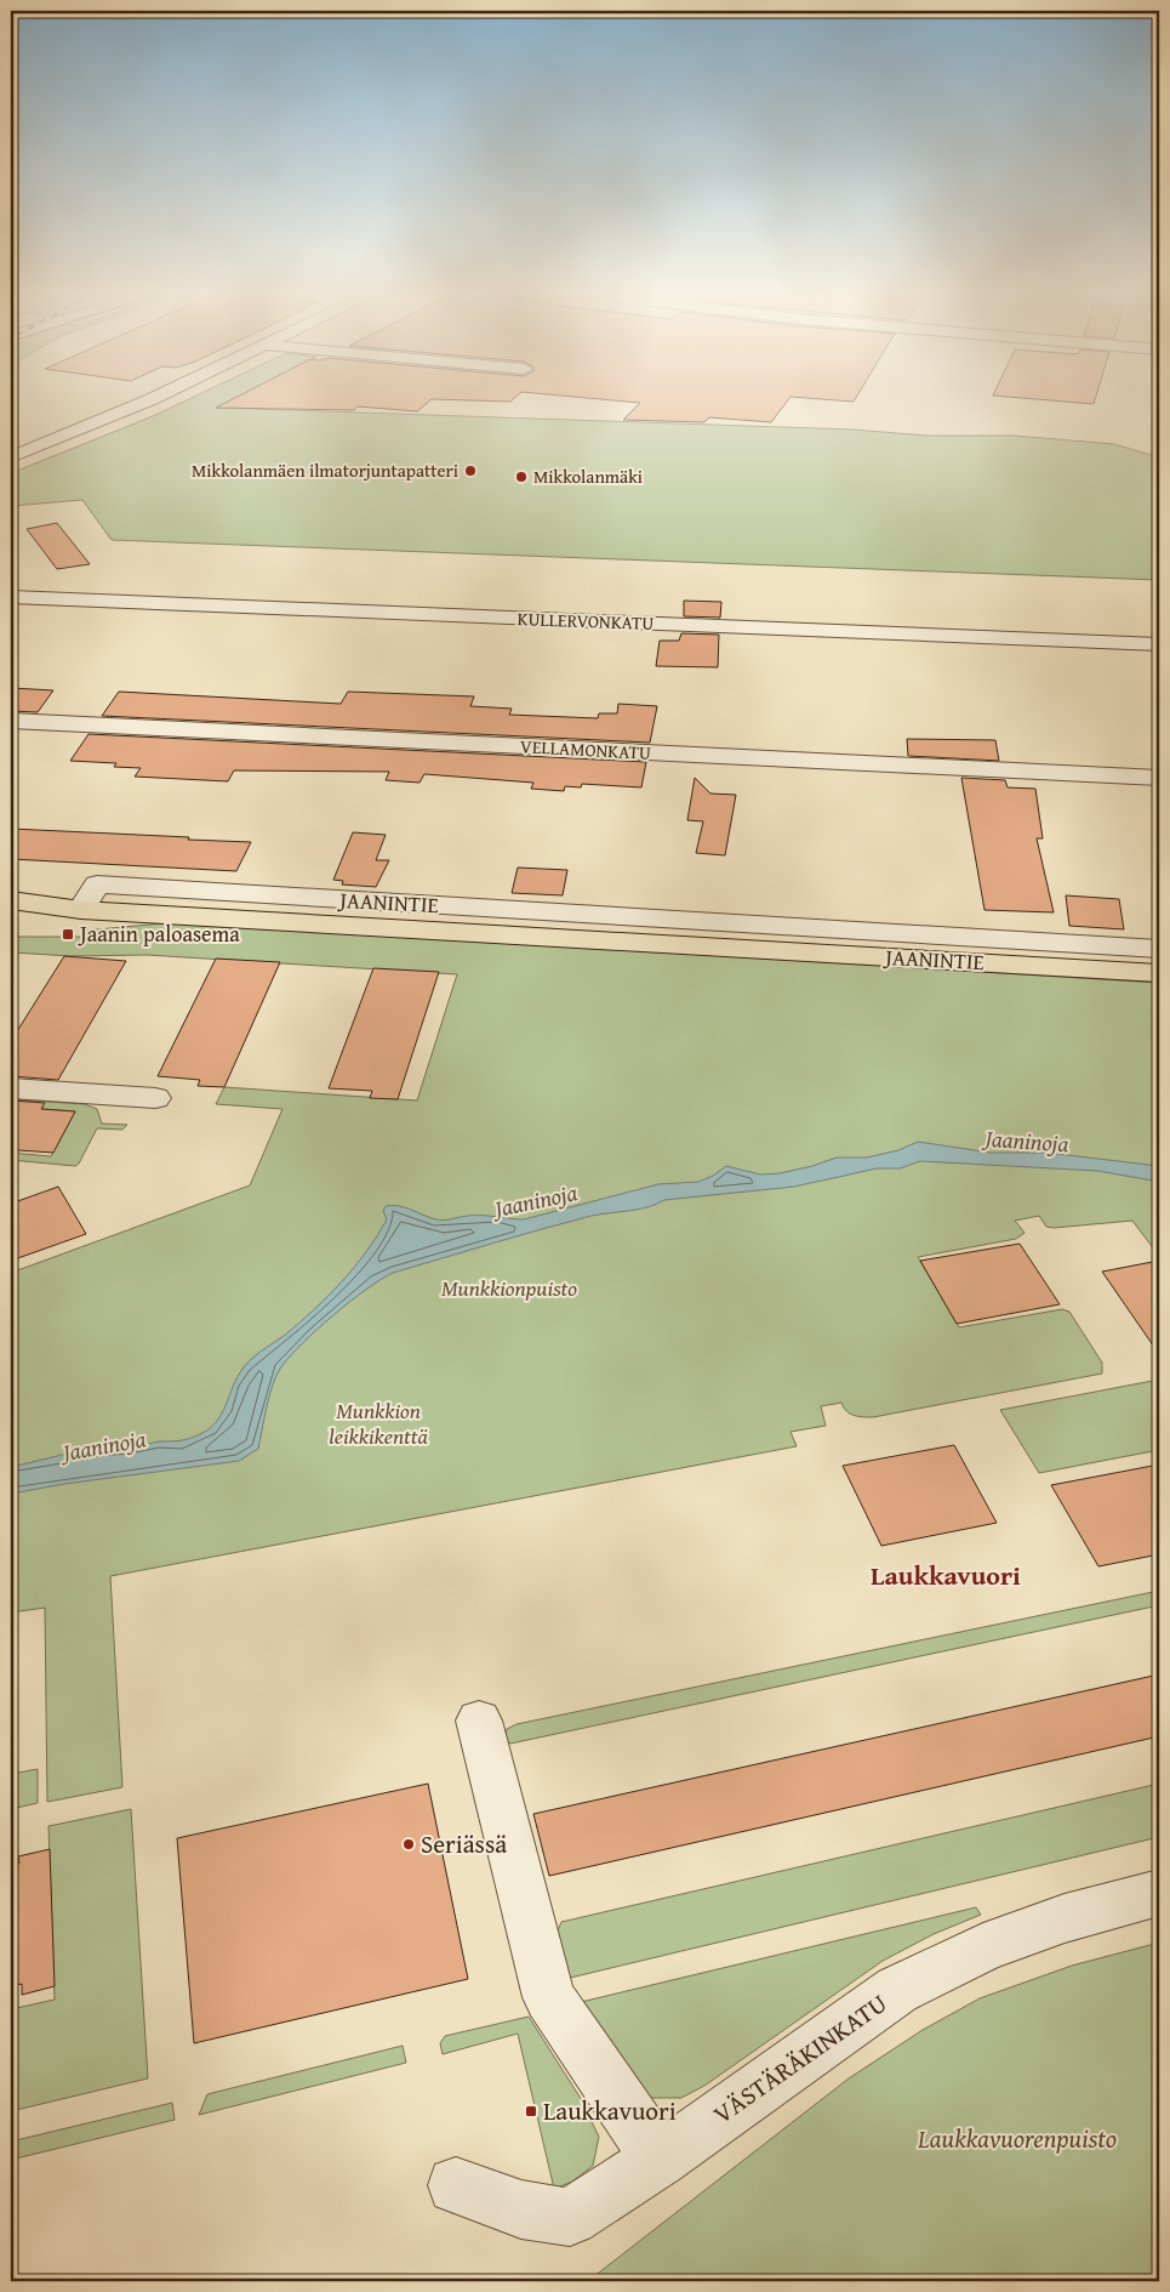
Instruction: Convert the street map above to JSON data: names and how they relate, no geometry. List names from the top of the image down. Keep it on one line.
{"streets":{"main road":["JAANINTIE"],"street":["KULLERVONKATU","VELLAMONKATU","VÄSTÄRÄKINKATU"]},"districts":["Laukkavuori"],"water":["Jaaninoja"],"parks":["Munkkionpuisto","Munkkion leikkikenttä","Laukkavuorenpuisto"],"places":{"other":["Mikkolanmäen ilmatorjuntapatteri","Mikkolanmäki","Seriässä"],"transit":["Jaanin paloasema","Laukkavuori"]}}
